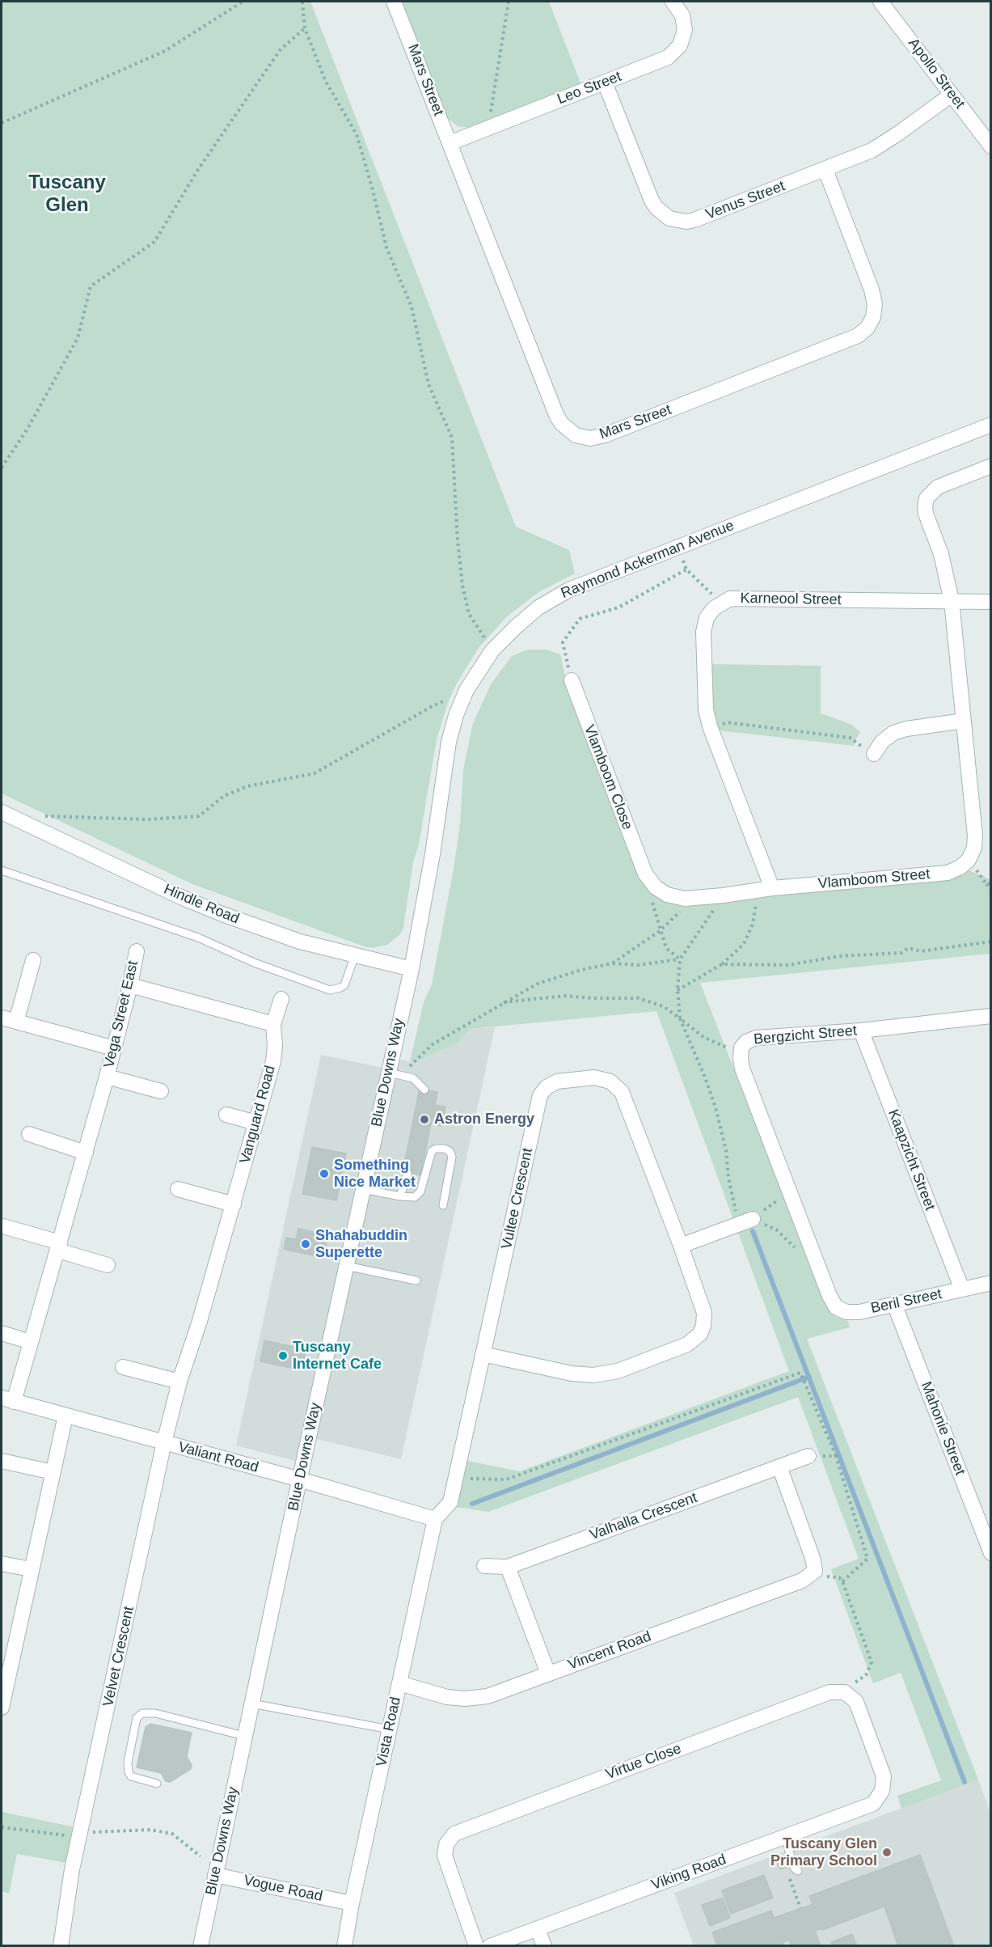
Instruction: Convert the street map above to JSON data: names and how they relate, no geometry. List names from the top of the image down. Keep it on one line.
{"streets":{"street":["Apollo Street","Mars Street","Leo Street","Venus Street","Raymond Ackerman Avenue","Karneool Street","Vlamboom Close","Vlamboom Street","Hindle Road","Vega Street East","Bergzicht Street","Blue Downs Way","Vanguard Road","Kaapzicht Street","Vultee Crescent","Beril Street","Mahonie Street","Valiant Road","Valhalla Crescent","Vincent Road","Velvet Crescent","Vista Road","Virtue Close","Viking Road","Vogue Road"]},"crossings":[["Apollo Street","Venus Street"],["Mars Street","Leo Street"],["Mars Street","Venus Street"],["Leo Street","Venus Street"],["Raymond Ackerman Avenue","Hindle Road"],["Raymond Ackerman Avenue","Blue Downs Way"],["Karneool Street","Vlamboom Street"],["Vlamboom Close","Vlamboom Street"],["Hindle Road","Blue Downs Way"],["Vega Street East","Valiant Road"],["Bergzicht Street","Kaapzicht Street"],["Bergzicht Street","Beril Street"],["Blue Downs Way","Valiant Road"],["Blue Downs Way","Vogue Road"],["Vanguard Road","Valiant Road"],["Vanguard Road","Velvet Crescent"],["Kaapzicht Street","Beril Street"],["Vultee Crescent","Valiant Road"],["Vultee Crescent","Vista Road"],["Beril Street","Mahonie Street"],["Valiant Road","Velvet Crescent"],["Valiant Road","Vista Road"],["Vincent Road","Vista Road"],["Vista Road","Vogue Road"],["Virtue Close","Viking Road"]],"districts":["Tuscany Glen"],"places":["Astron Energy","Something Nice Market","Shahabuddin Superette","Tuscany Internet Cafe","Tuscany Glen Primary School"]}
